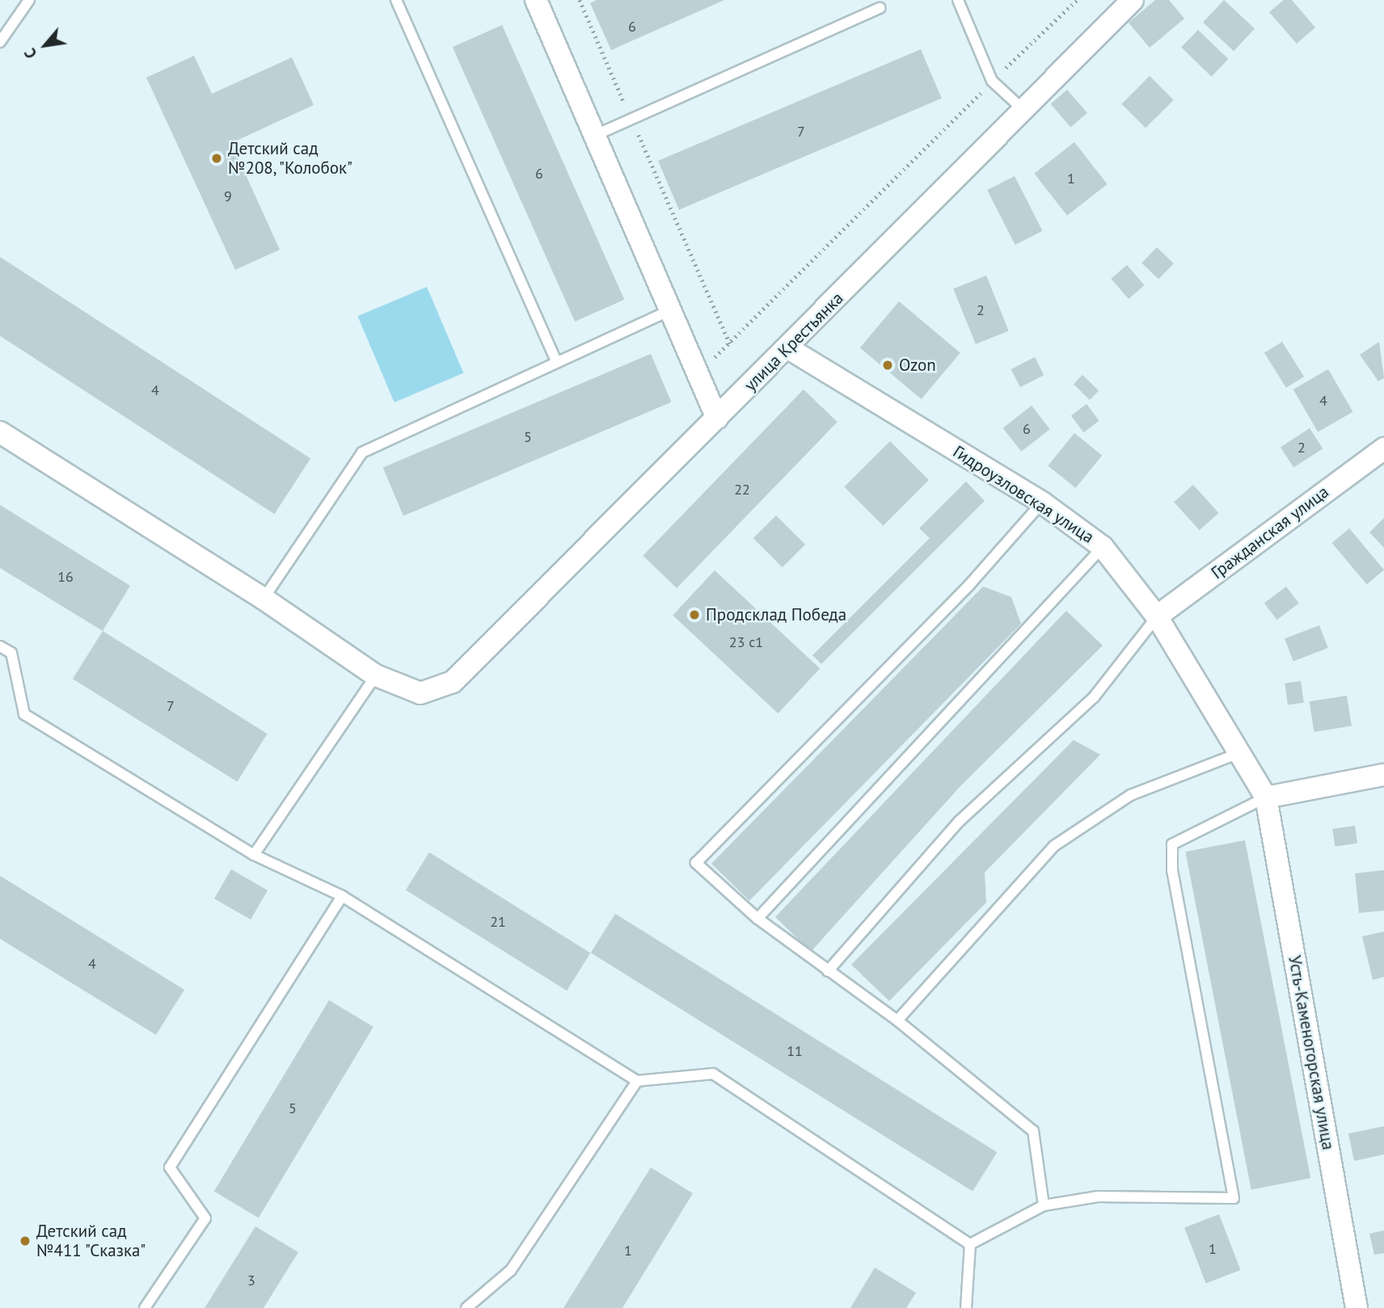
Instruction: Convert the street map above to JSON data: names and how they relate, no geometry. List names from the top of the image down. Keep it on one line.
{"streets":{"street":["улица Крестьянка","Гидроузловская улица","Гражданская улица","Усть-Каменогорская улица"]},"crossings":[["улица Крестьянка","Гидроузловская улица"],["Гидроузловская улица","Гражданская улица"],["Гидроузловская улица","Усть-Каменогорская улица"]],"places":["Детский сад №208, \"Колобок\"","Ozon","Продсклад Победа","Детский сад №411 \"Сказка\""],"house_numbers":["6","7","6","1","9","2","4","4","6","5","2","22","16","23 с1","7","21","4","11","5","1","1","3"],"north":"bottom left"}
